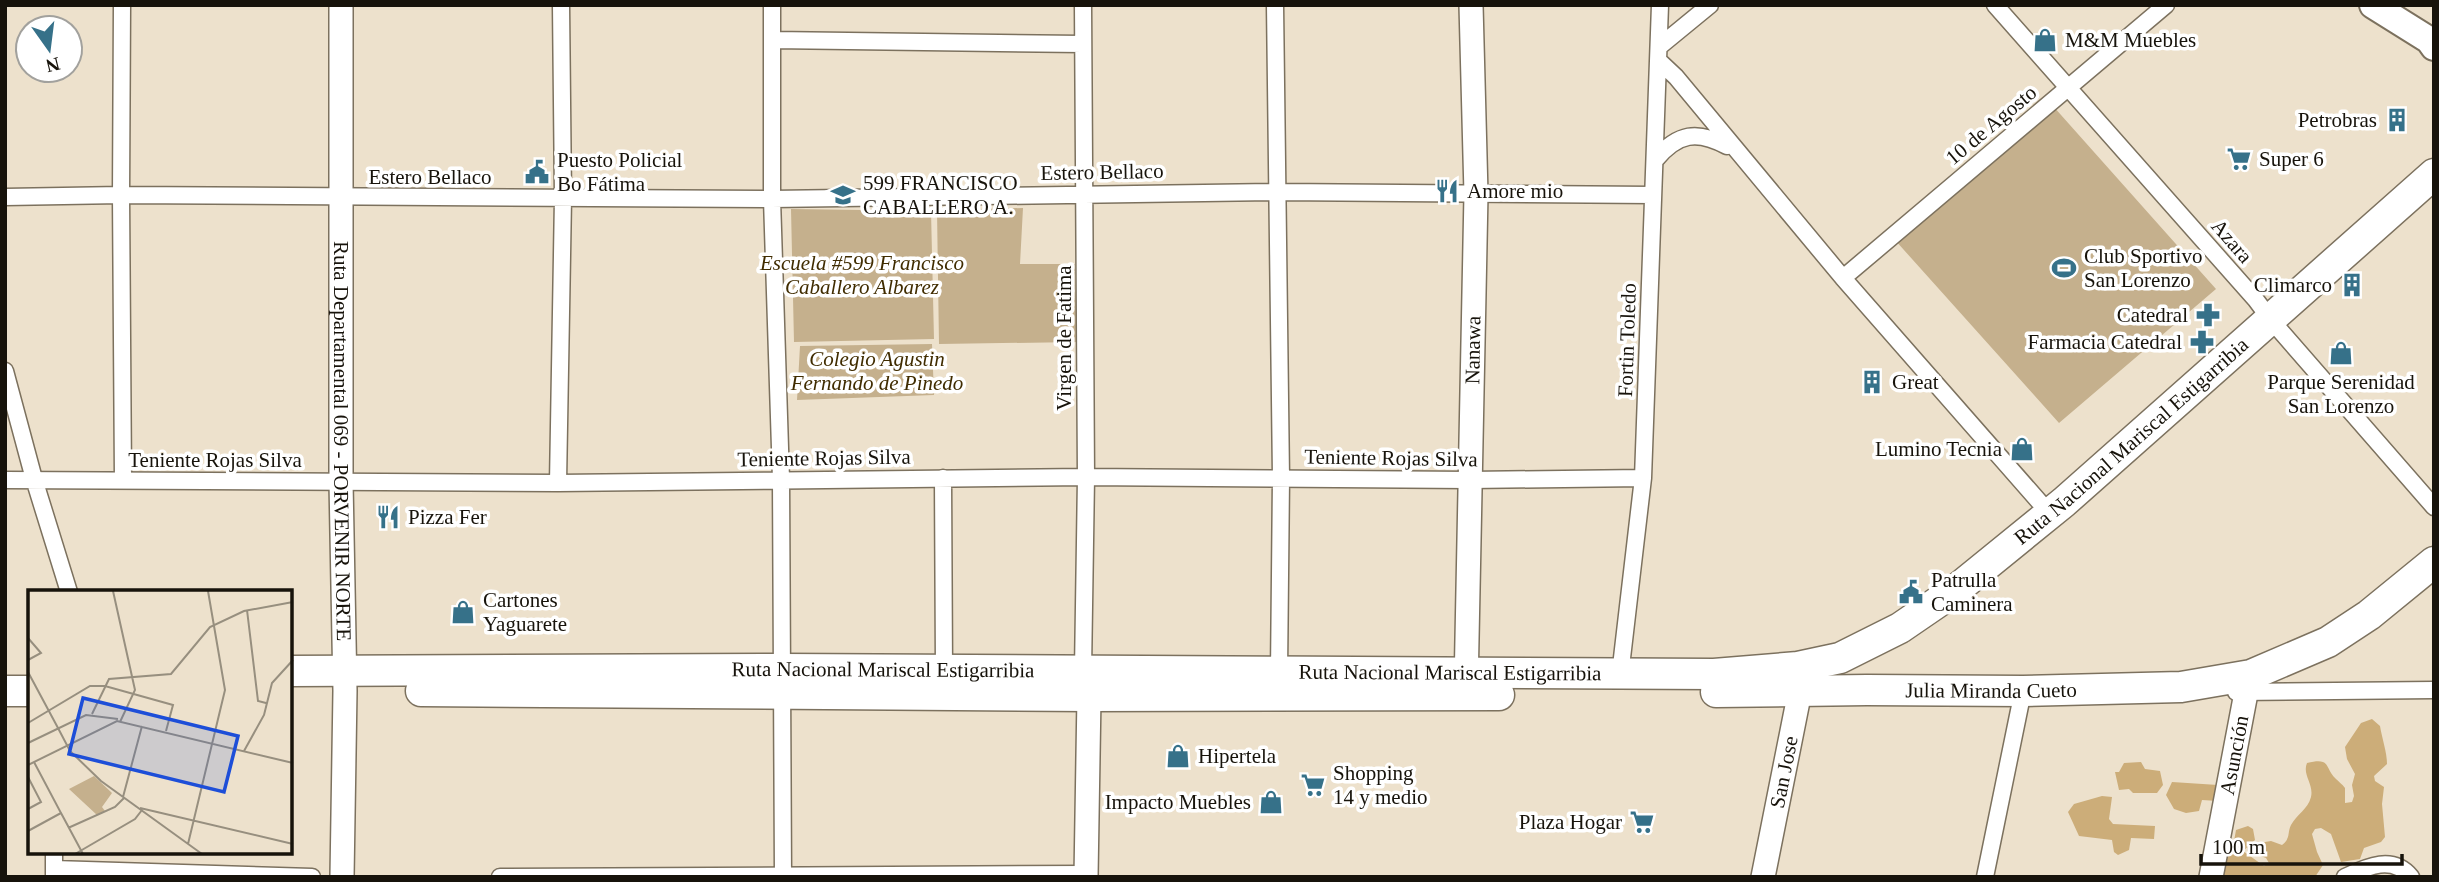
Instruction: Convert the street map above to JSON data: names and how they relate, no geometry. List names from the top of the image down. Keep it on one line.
{"streets":{"highway":["Ruta Nacional Mariscal Estigarribia","Julia Miranda Cueto"],"street":["10 de Agosto","Estero Bellaco","Azara","Virgen de Fatima","Fortin Toledo","Nanawa","Ruta Departamental 069 - PORVENIR NORTE","Teniente Rojas Silva","Asunción","San Jose"]},"crossings":[["10 de Agosto","Azara"],["Estero Bellaco","Virgen de Fatima"],["Estero Bellaco","Fortin Toledo"],["Estero Bellaco","Nanawa"],["Estero Bellaco","Ruta Departamental 069 - PORVENIR NORTE"],["Azara","Ruta Nacional Mariscal Estigarribia"],["Virgen de Fatima","Ruta Nacional Mariscal Estigarribia"],["Virgen de Fatima","Teniente Rojas Silva"],["Fortin Toledo","Ruta Nacional Mariscal Estigarribia"],["Fortin Toledo","Teniente Rojas Silva"],["Nanawa","Ruta Nacional Mariscal Estigarribia"],["Nanawa","Teniente Rojas Silva"],["Ruta Departamental 069 - PORVENIR NORTE","Ruta Nacional Mariscal Estigarribia"],["Ruta Departamental 069 - PORVENIR NORTE","Teniente Rojas Silva"],["Ruta Nacional Mariscal Estigarribia","Julia Miranda Cueto"],["Ruta Nacional Mariscal Estigarribia","San Jose"],["Julia Miranda Cueto","Asunción"],["Julia Miranda Cueto","San Jose"]],"parks":["Escuela #599 Francisco Caballero Albarez","Colegio Agustin Fernando de Pinedo"],"places":{"shop":["M&M Muebles","Parque Serenidad San Lorenzo","Lumino Tecnia","Cartones Yaguarete","Hipertela","Impacto Muebles"],"building":["Petrobras","Climarco","Great"],"supermarket":["Super 6","Shopping 14 y medio","Plaza Hogar"],"public building":["Puesto Policial Bo Fátima","Patrulla Caminera"],"restaurant":["Amore mio","Pizza Fer"],"school or university":["599 FRANCISCO CABALLERO A."],"sports":["Club Sportivo San Lorenzo"],"pharmacy":["Catedral","Farmacia Catedral"]},"scale_bar":"100 m","north":"bottom"}
